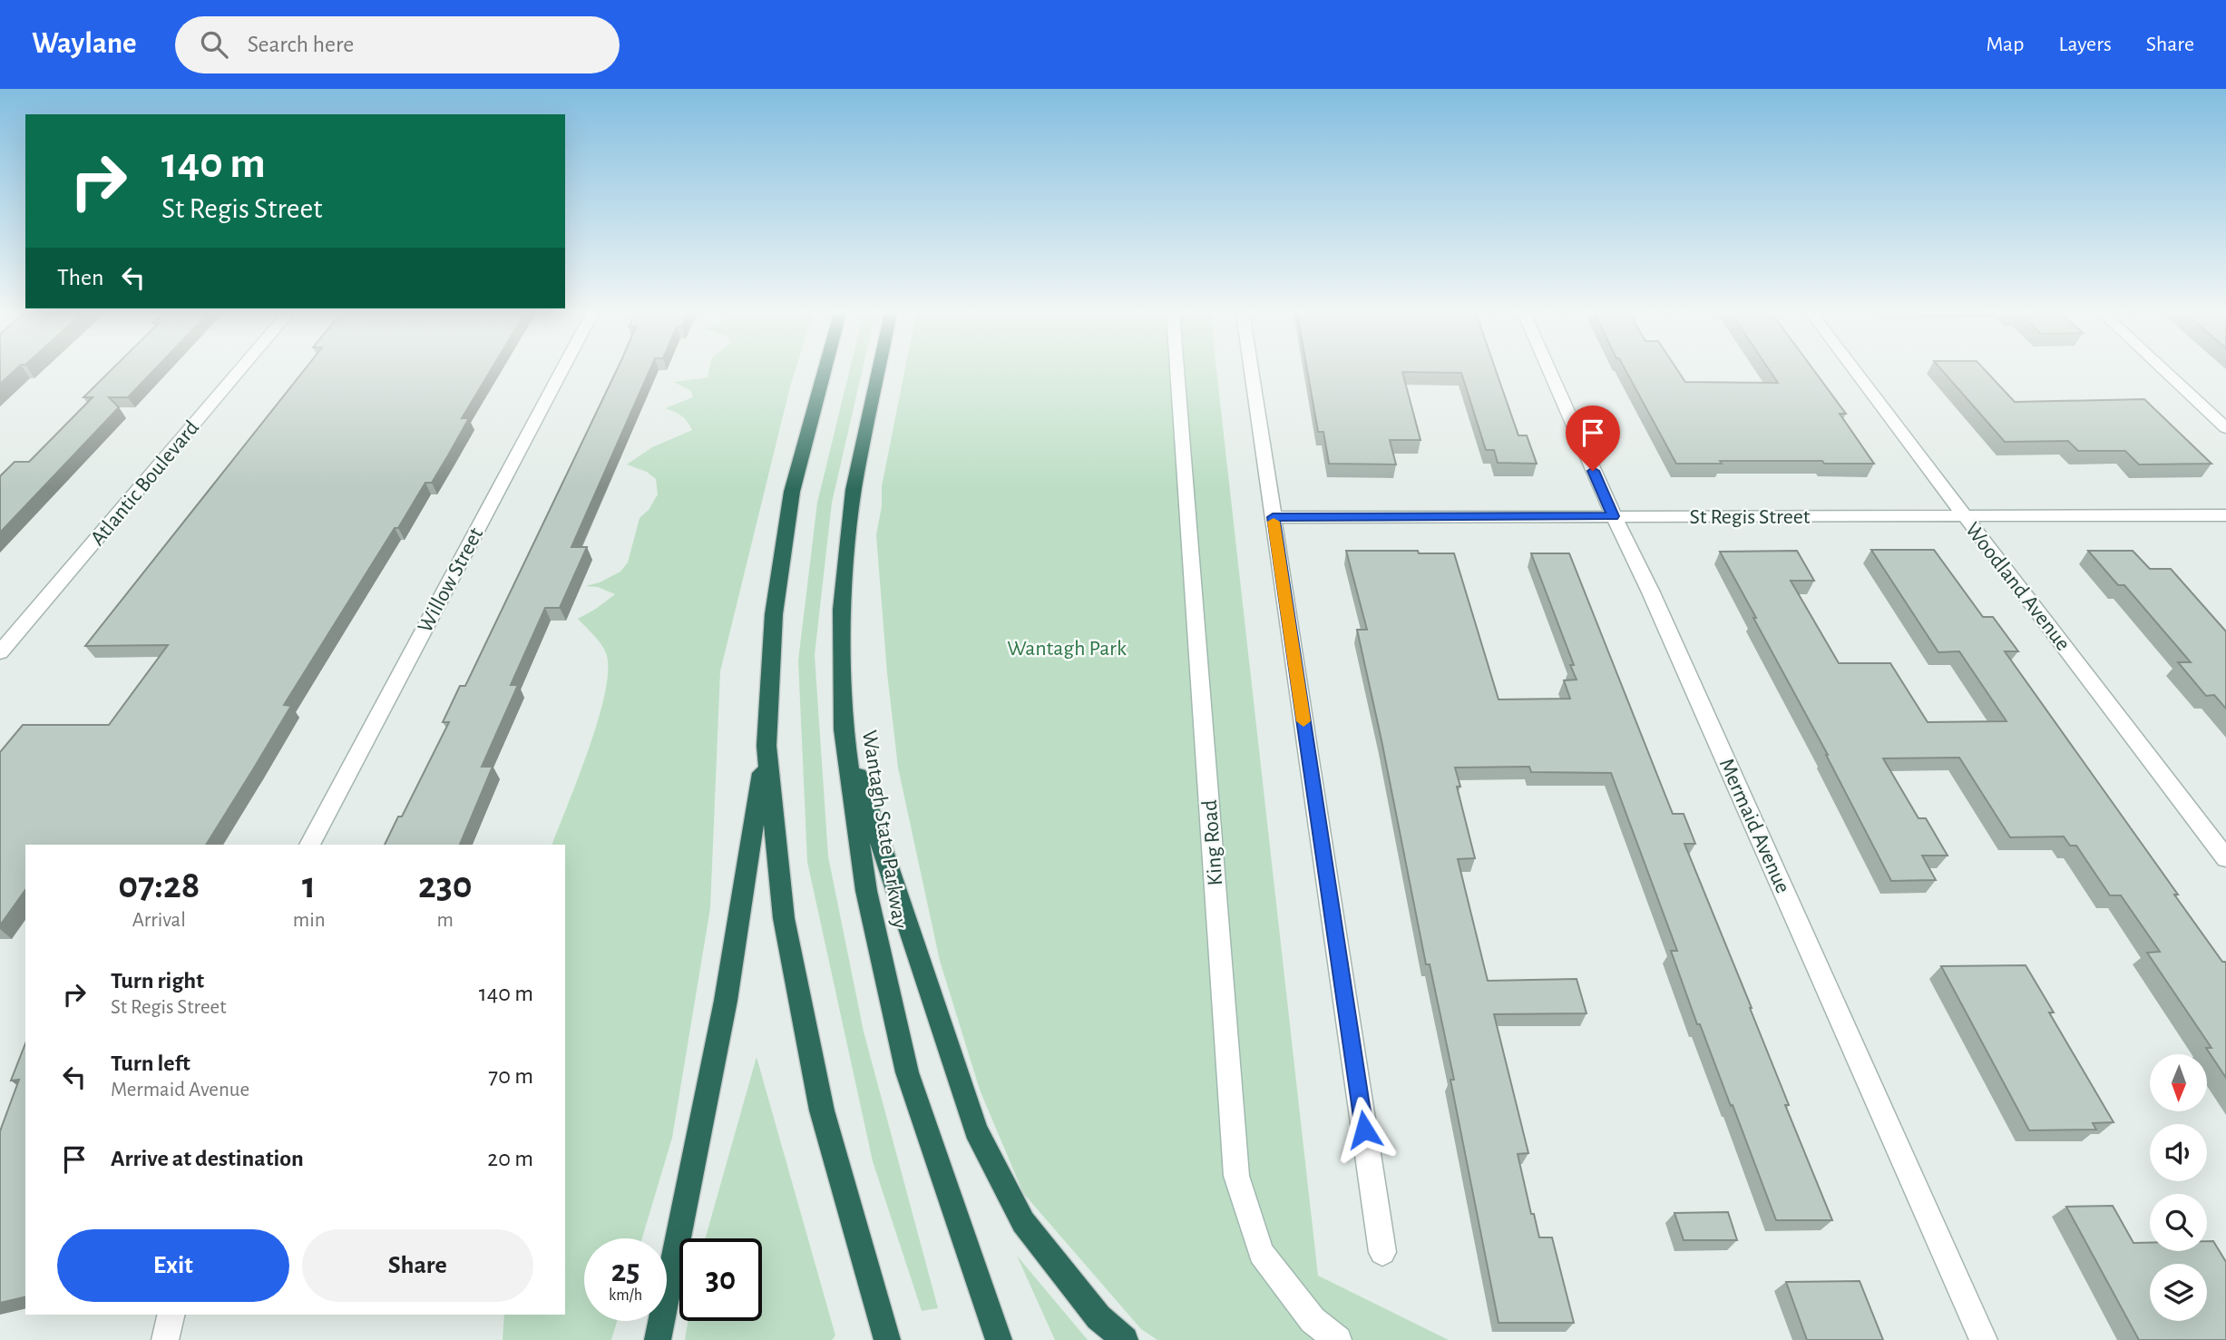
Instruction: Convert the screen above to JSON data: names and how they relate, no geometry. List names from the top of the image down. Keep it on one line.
{"streets":{"highway":["Wantagh State Parkway"],"street":["Atlantic Boulevard","St Regis Street","Willow Street","Woodland Avenue","Mermaid Avenue","King Road"]},"crossings":[["St Regis Street","Woodland Avenue"],["St Regis Street","Mermaid Avenue"]],"parks":["Wantagh Park"],"north":"bottom","page":{"header":"Waylane","search":"Search here","nav":["Map","Layers","Share"],"turn":["140 m","St Regis Street"],"then":"Then","eta":["07:28","Arrival","1","min","230","m"],"list":[{"name":"Turn right","note":"St Regis Street","value":"140 m"},{"name":"Turn left","note":"Mermaid Avenue","value":"70 m"},{"name":"Arrive at destination","value":"20 m"}],"buttons":["Exit","Share"],"speed":"25 km/h","limit":"30"}}
